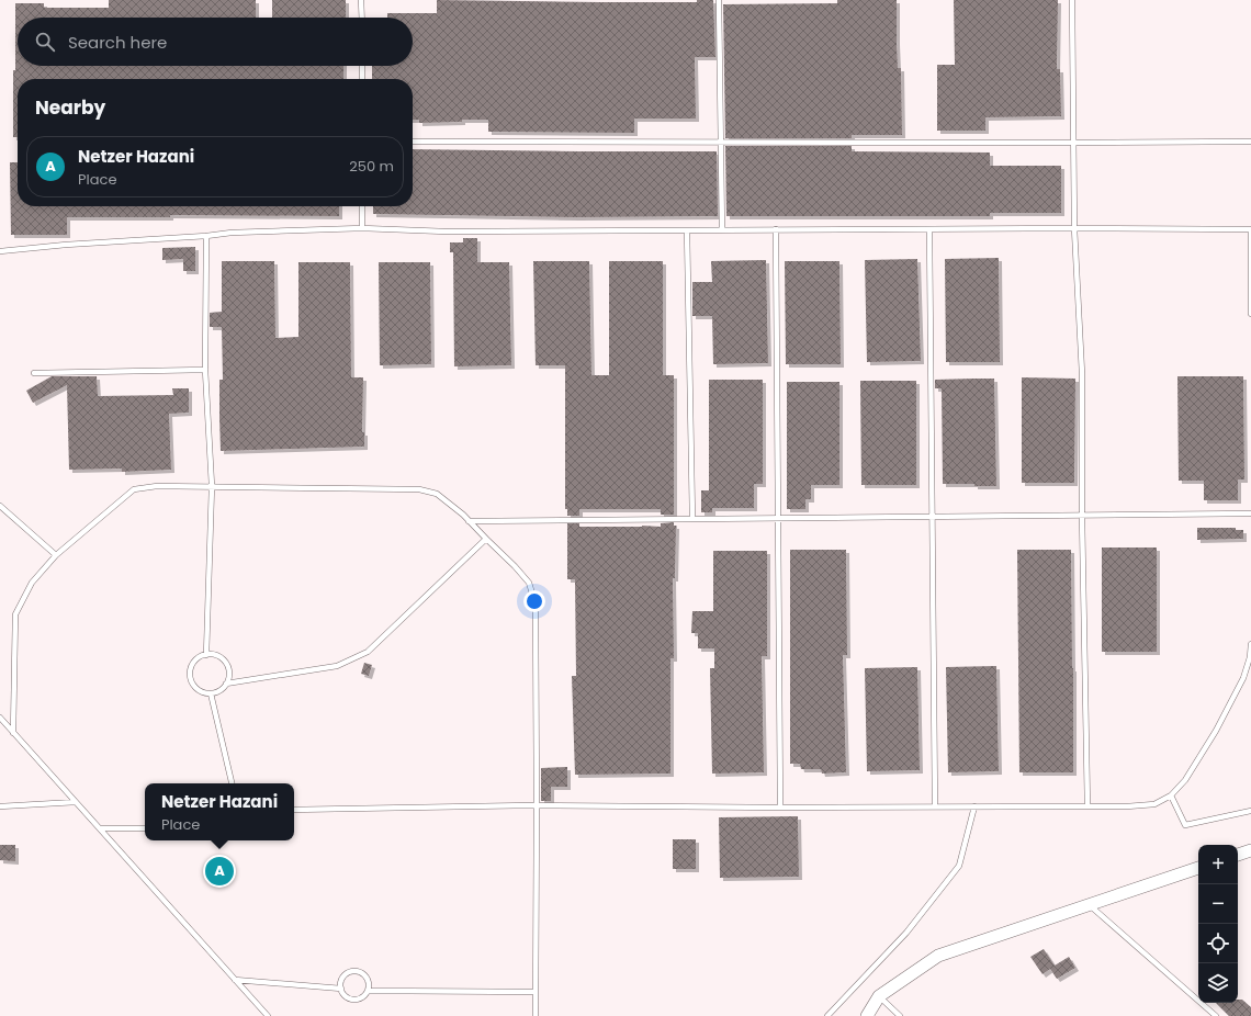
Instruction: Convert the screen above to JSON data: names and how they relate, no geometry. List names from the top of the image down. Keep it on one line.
{"page":{"search":"Search here","heading":"Nearby","list":[{"mark":"A","name":"Netzer Hazani","note":"Place","value":"250 m"}],"popup":["Netzer Hazani","Place"],"map_buttons":["+","−"],"pins":"A"}}
